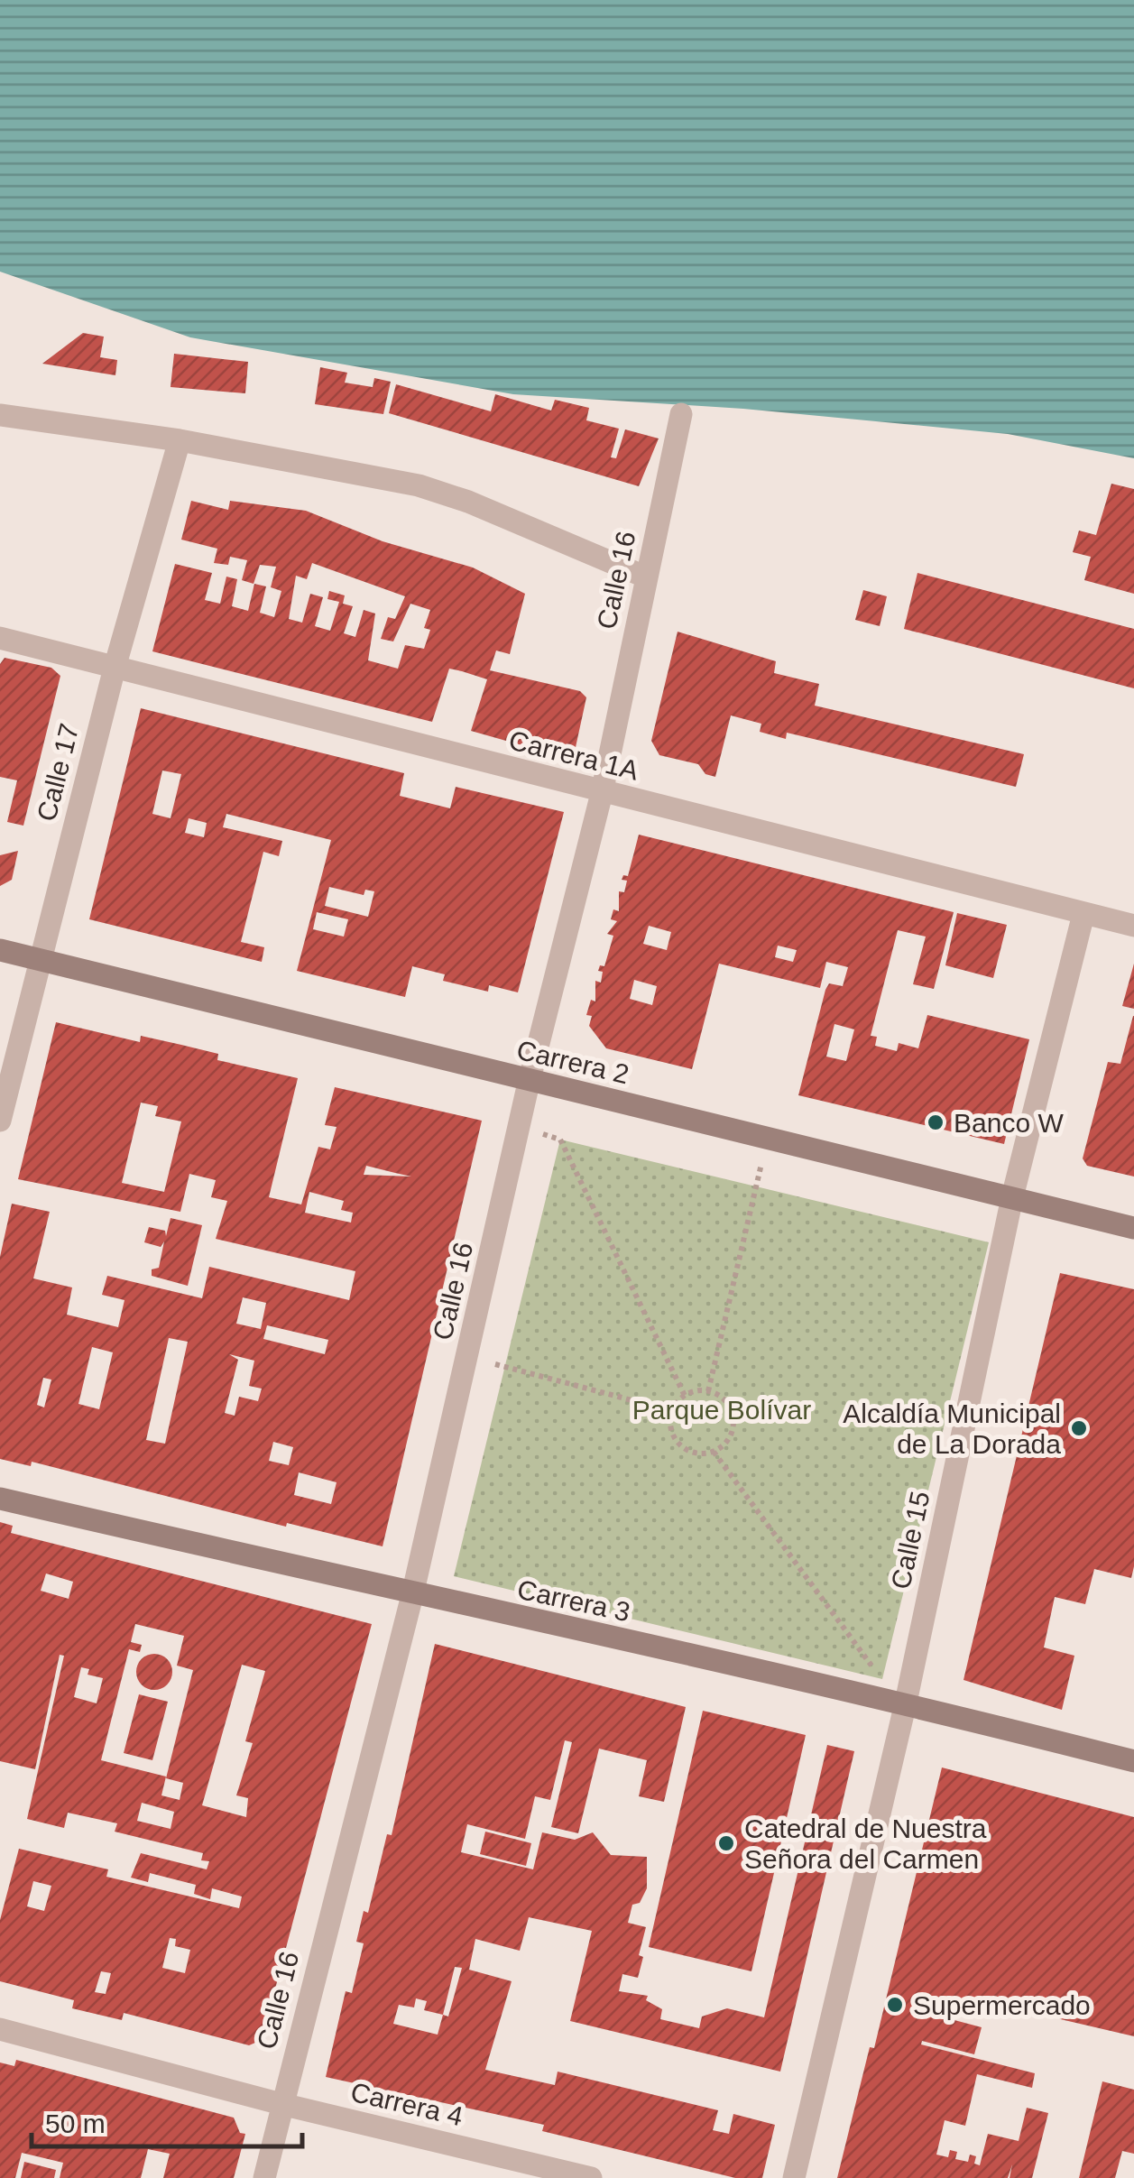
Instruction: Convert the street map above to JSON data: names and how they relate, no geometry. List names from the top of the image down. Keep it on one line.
{"streets":{"main road":["Carrera 2","Carrera 3"],"street":["Calle 16","Carrera 1A","Calle 17","Calle 15","Carrera 4"]},"crossings":[["Calle 16","Carrera 1A"],["Calle 16","Carrera 2"],["Calle 16","Carrera 3"],["Calle 16","Carrera 4"],["Carrera 1A","Calle 17"],["Carrera 1A","Calle 15"],["Calle 17","Carrera 2"],["Carrera 2","Calle 15"],["Calle 15","Carrera 3"]],"parks":["Parque Bolívar"],"places":["Banco W","Alcaldía Municipal de La Dorada","Catedral de Nuestra Señora del Carmen","Supermercado"],"scale_bar":"50 m"}
